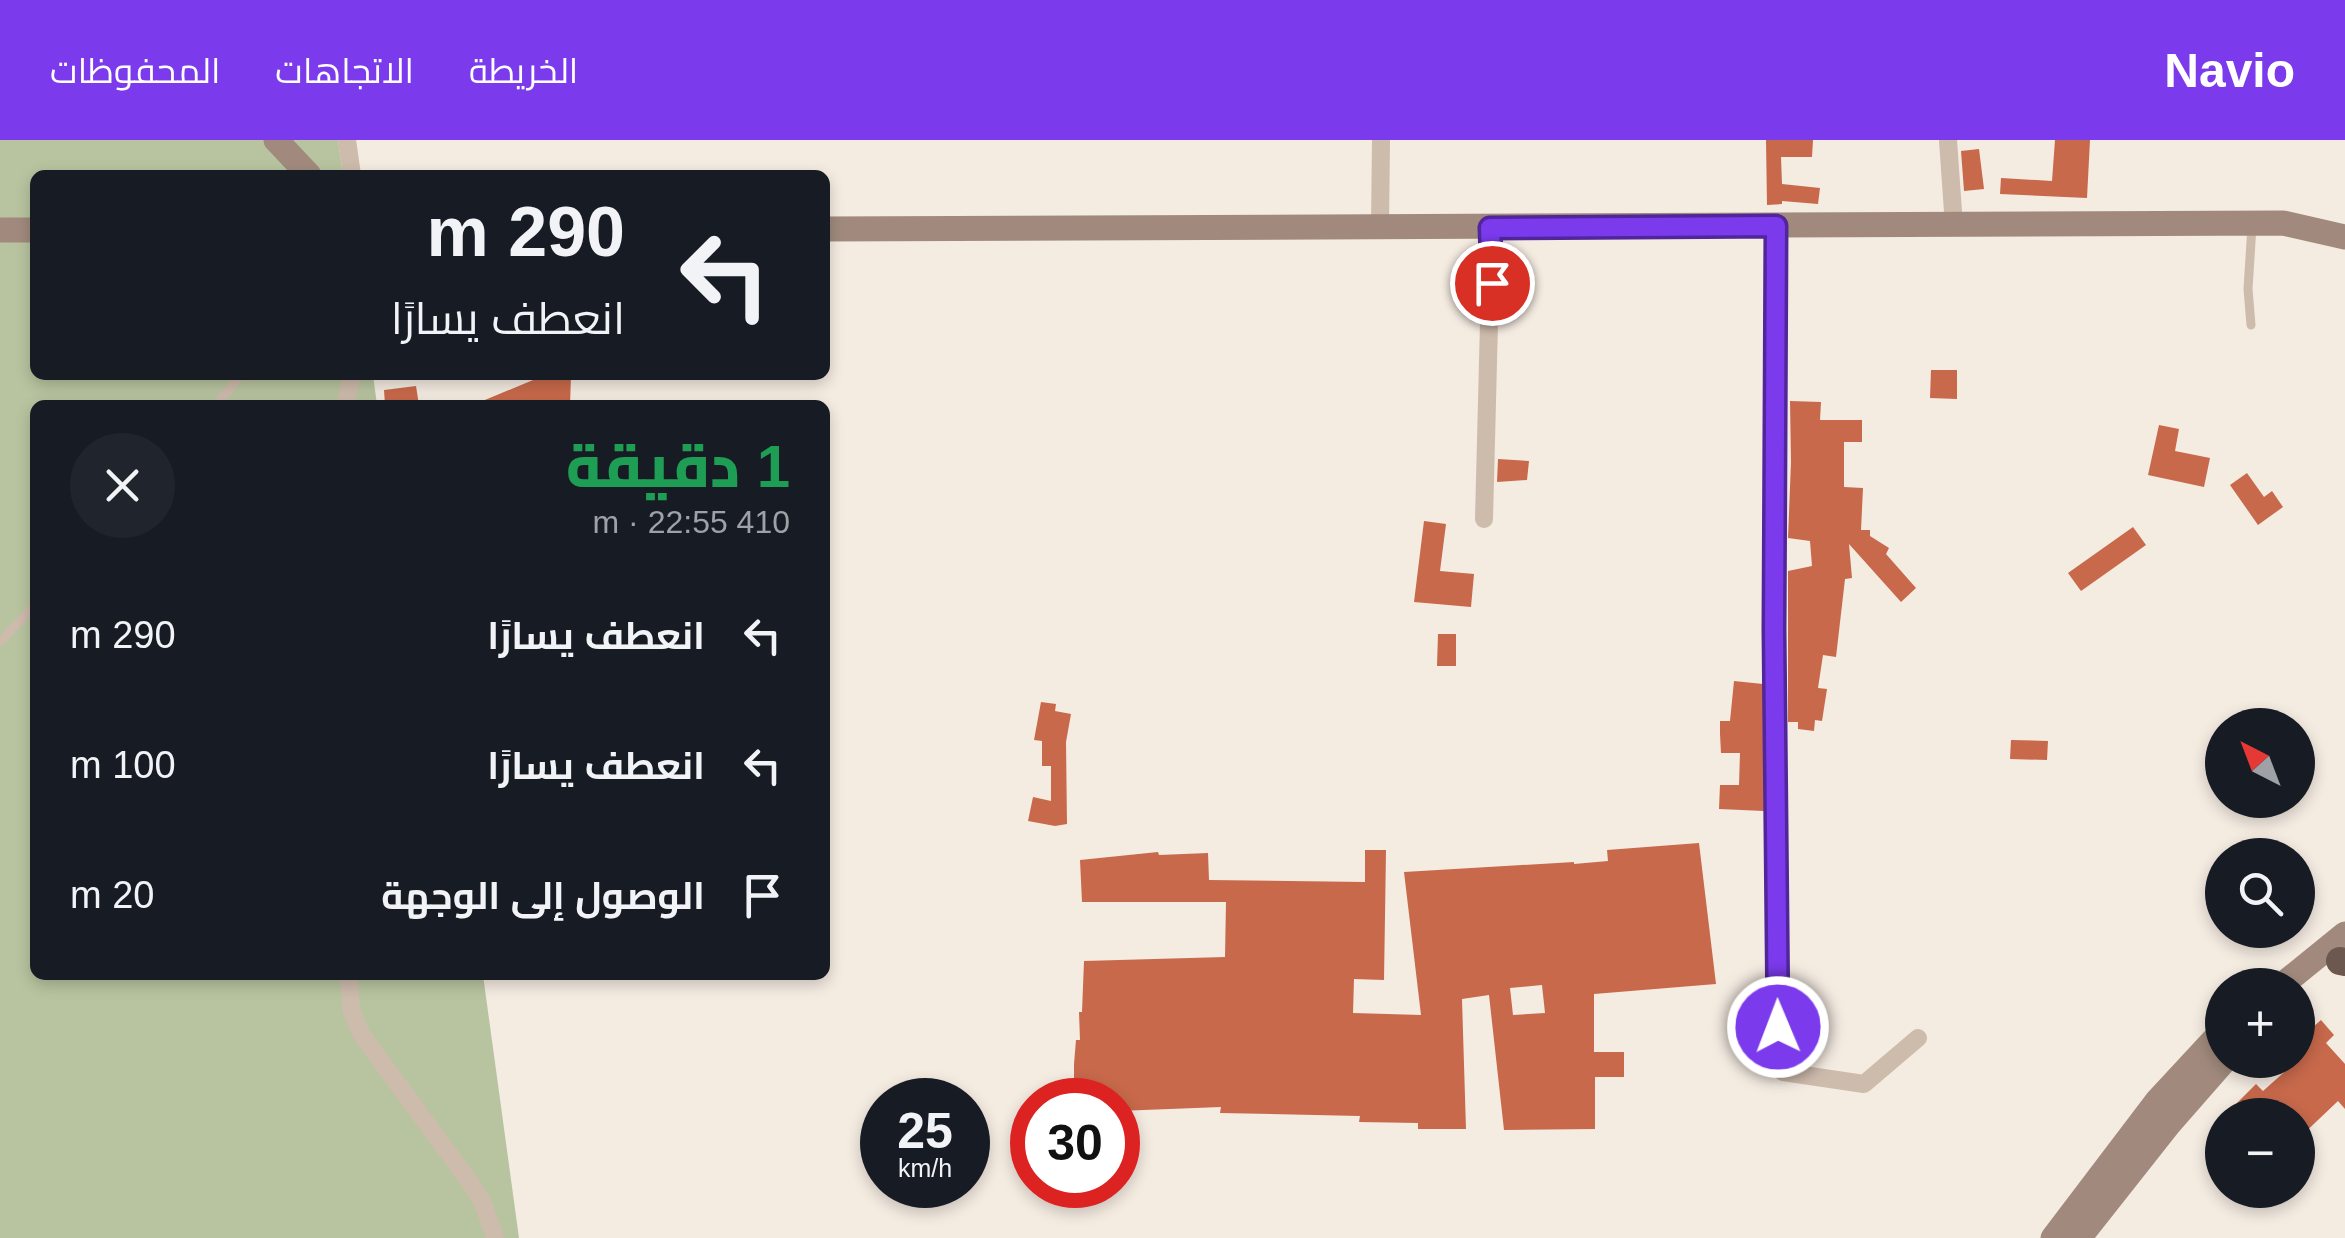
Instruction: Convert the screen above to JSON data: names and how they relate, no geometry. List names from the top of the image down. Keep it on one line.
{"north":"top left","page":{"header":"Navio","nav":["الخريطة","الاتجاهات","المحفوظات"],"turn":["290 m","انعطف يسارًا"],"heading":["1 دقيقة","410 m · 22:55"],"list":[{"name":"انعطف يسارًا","value":"290 m"},{"name":"انعطف يسارًا","value":"100 m"},{"name":"الوصول إلى الوجهة","value":"20 m"}],"map_buttons":["+","−"],"speed":"25 km/h","limit":"30"}}
